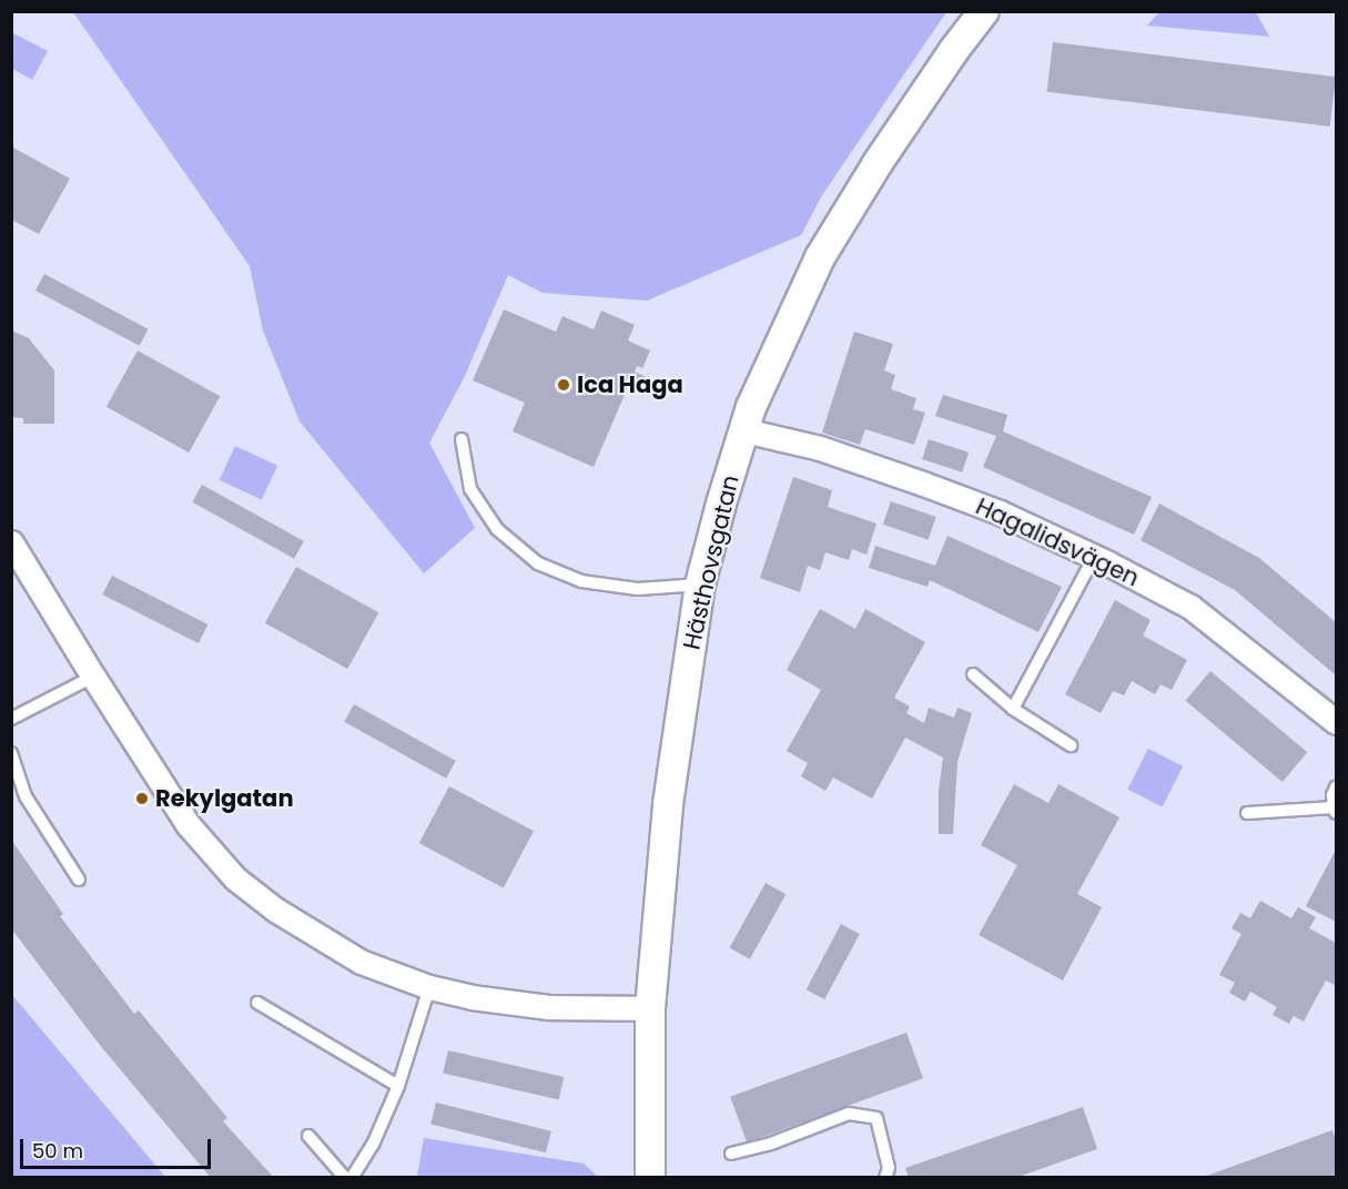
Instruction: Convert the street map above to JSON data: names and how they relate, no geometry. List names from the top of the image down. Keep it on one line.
{"streets":{"street":["Hagalidsvägen","Hästhovsgatan"]},"crossings":[["Hagalidsvägen","Hästhovsgatan"]],"places":["Ica Haga","Rekylgatan"],"scale_bar":"50 m"}
